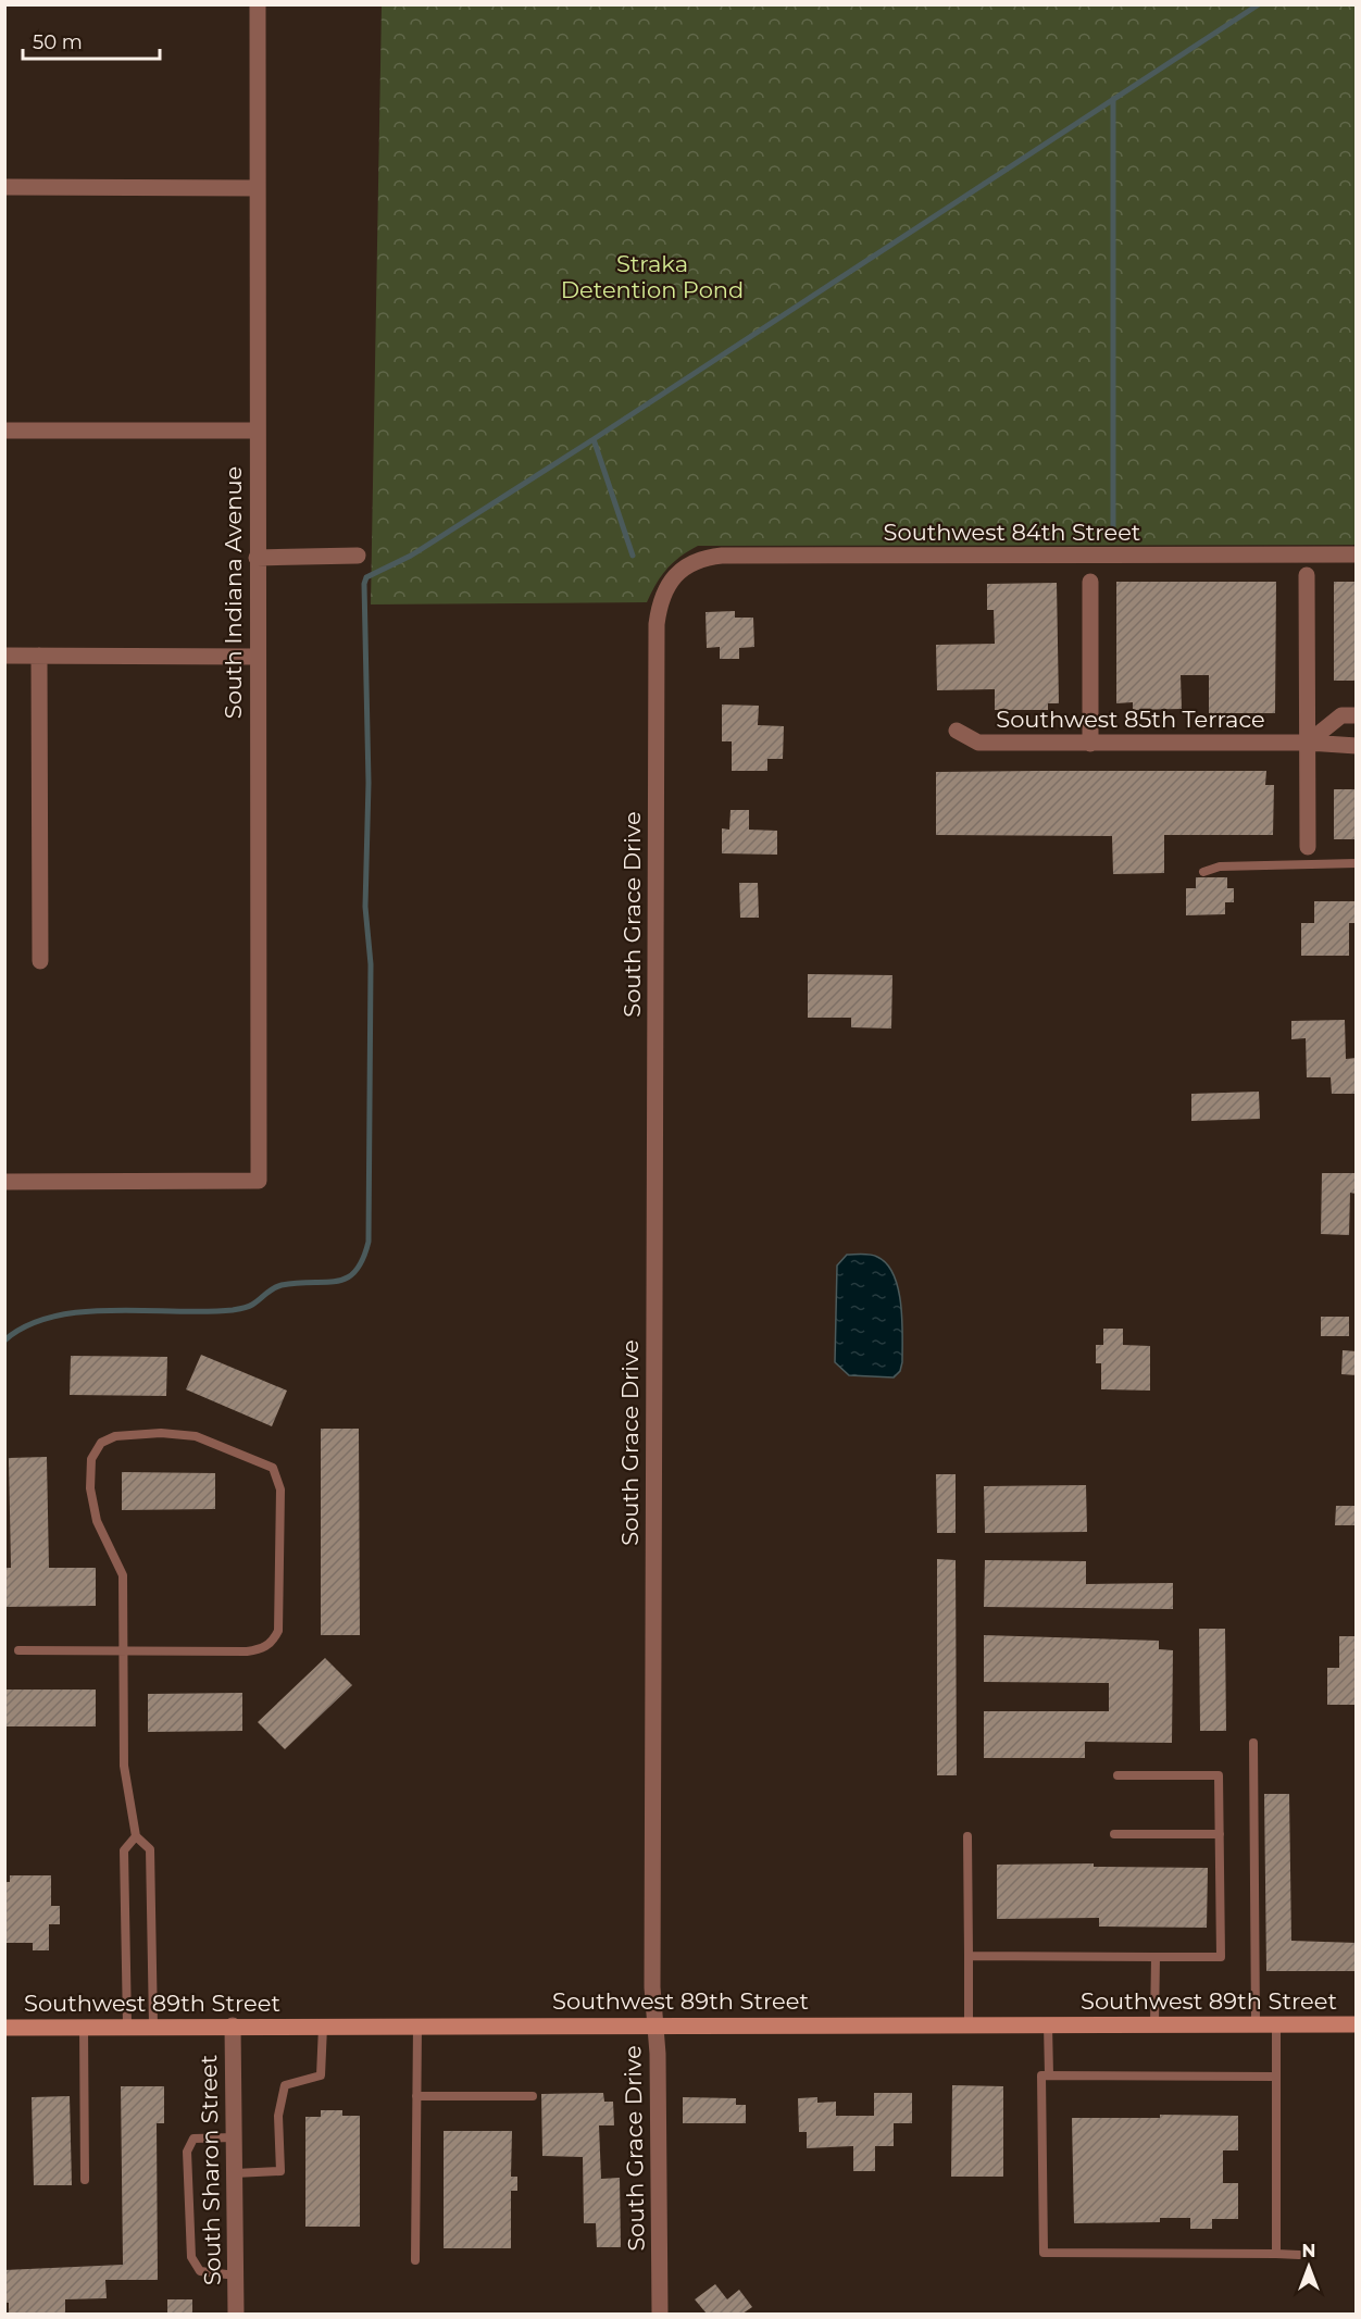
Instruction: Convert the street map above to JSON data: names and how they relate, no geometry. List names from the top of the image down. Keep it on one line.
{"streets":{"main road":["Southwest 89th Street"],"street":["Southwest 84th Street","South Indiana Avenue","Southwest 85th Terrace","South Grace Drive","South Sharon Street"]},"crossings":[["Southwest 84th Street","South Grace Drive"],["South Grace Drive","Southwest 89th Street"],["Southwest 89th Street","South Sharon Street"]],"parks":["Straka Detention Pond"],"scale_bar":"50 m","north":"top"}
